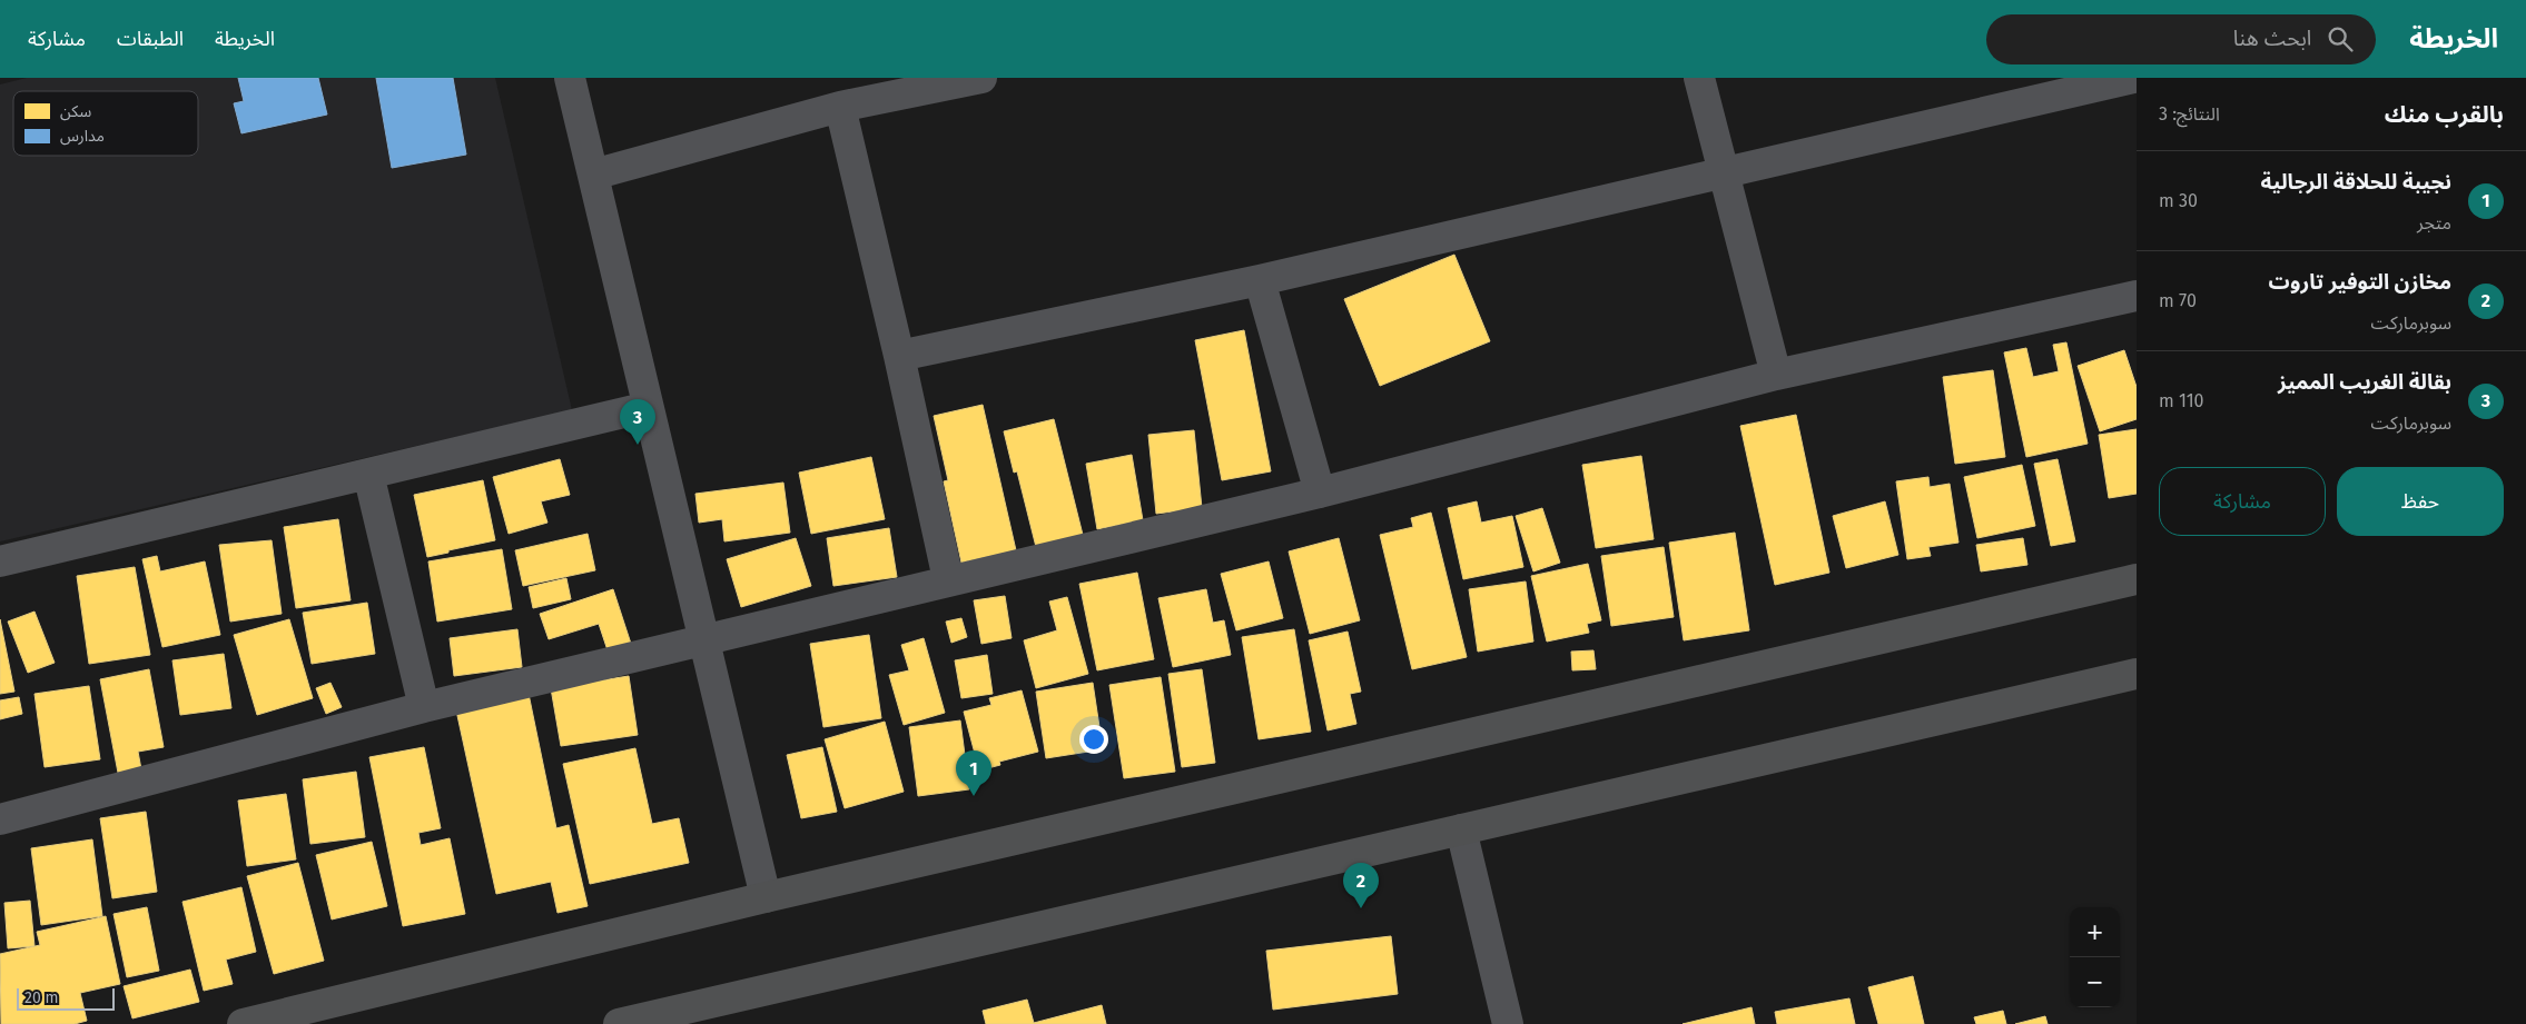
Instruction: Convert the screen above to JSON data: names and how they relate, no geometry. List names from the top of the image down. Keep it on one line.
{"legend":["سكن","مدارس"],"scale_bar":"20 m","page":{"header":"الخريطة","search":"ابحث هنا","nav":["الخريطة","الطبقات","مشاركة"],"heading":["بالقرب منك","النتائج: 3"],"list":[{"mark":"1","name":"نجيبة للحلاقة الرجالية","note":"متجر","value":"30 m"},{"mark":"2","name":"مخازن التوفير تاروت","note":"سوبرماركت","value":"70 m"},{"mark":"3","name":"بقالة الغريب المميز","note":"سوبرماركت","value":"110 m"}],"pins":["3","1","2"],"buttons":["حفظ","مشاركة"],"map_buttons":["+","−"],"scale":"20 m"}}
